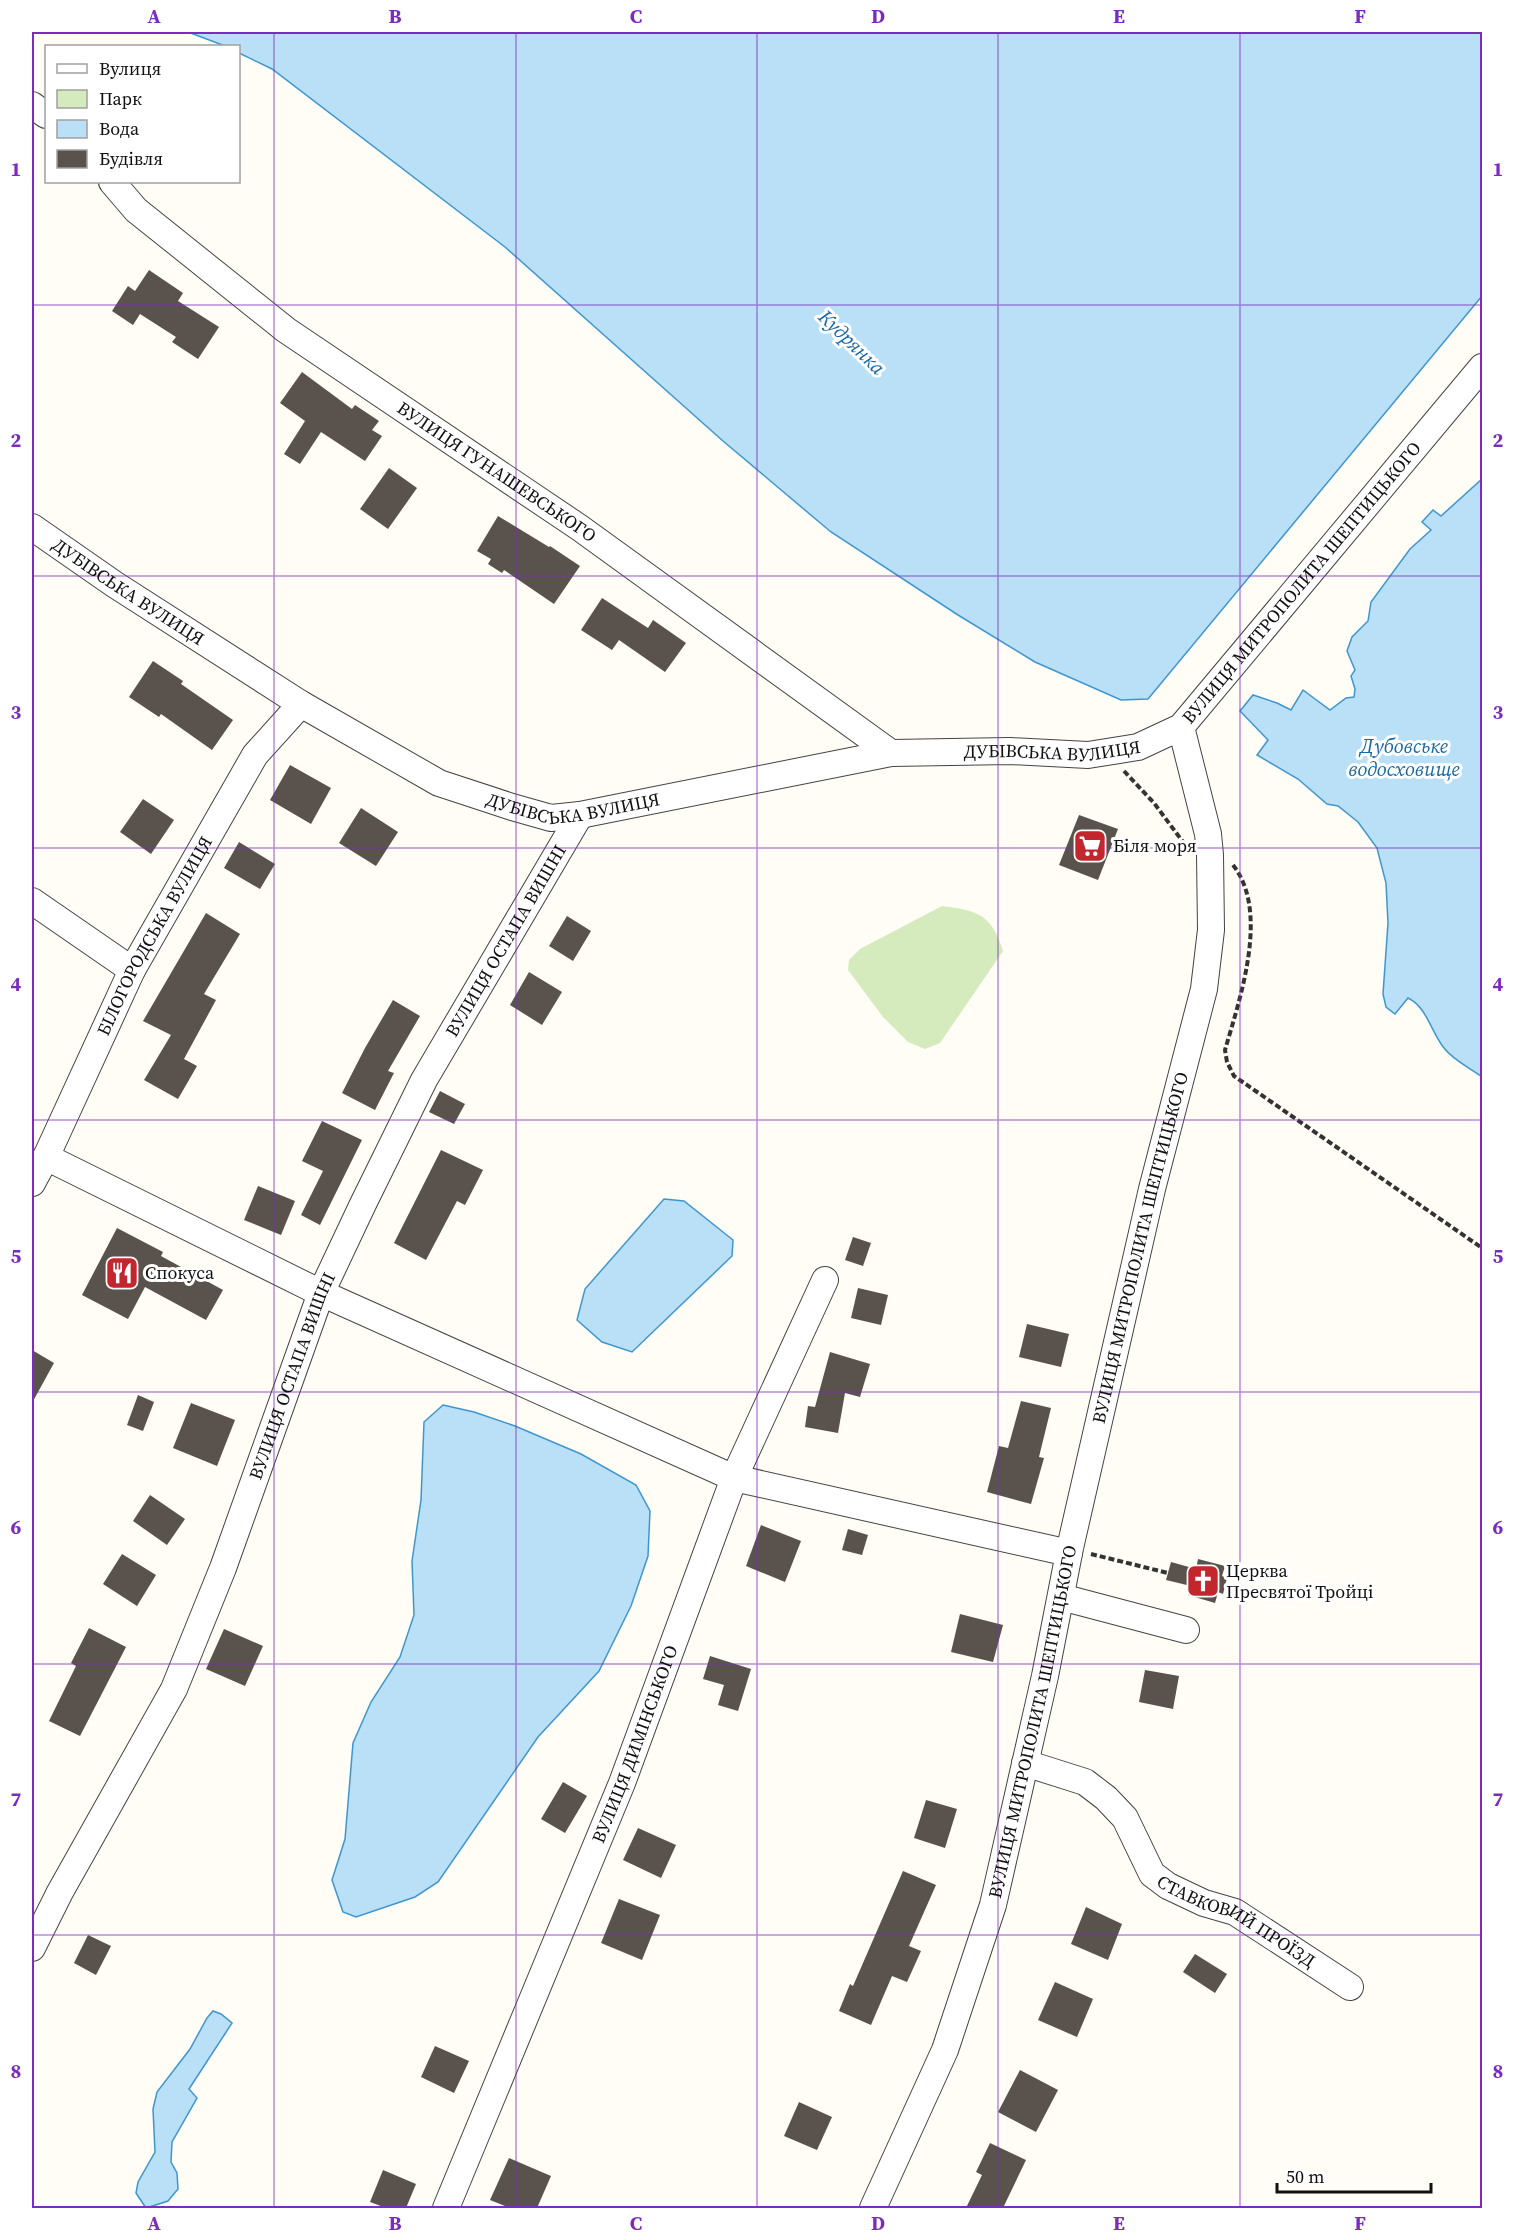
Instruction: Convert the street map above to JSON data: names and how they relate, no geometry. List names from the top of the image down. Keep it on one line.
{"streets":{"street":["ВУЛИЦЯ ГУНАШЕВСЬКОГО","ВУЛИЦЯ МИТРОПОЛИТА ШЕПТИЦЬКОГО","ДУБІВСЬКА ВУЛИЦЯ","БІЛОГОРОДСЬКА ВУЛИЦЯ","ВУЛИЦЯ ОСТАПА ВИШНІ","ВУЛИЦЯ ДИМІНСЬКОГО","СТАВКОВИЙ ПРОЇЗД"]},"crossings":[["ВУЛИЦЯ ГУНАШЕВСЬКОГО","ДУБІВСЬКА ВУЛИЦЯ"],["ВУЛИЦЯ МИТРОПОЛИТА ШЕПТИЦЬКОГО","ДУБІВСЬКА ВУЛИЦЯ"],["ВУЛИЦЯ МИТРОПОЛИТА ШЕПТИЦЬКОГО","СТАВКОВИЙ ПРОЇЗД"],["ДУБІВСЬКА ВУЛИЦЯ","БІЛОГОРОДСЬКА ВУЛИЦЯ"],["ДУБІВСЬКА ВУЛИЦЯ","ВУЛИЦЯ ОСТАПА ВИШНІ"]],"water":["Кудрянка","Дубовське водосховище"],"places":{"supermarket":["Біля моря"],"restaurant":["Спокуса"],"church":["Церква Пресвятої Тройці"]},"legend":["Вулиця","Парк","Вода","Будівля"],"scale_bar":"50 m","grid":{"columns":["A","B","C","D","E","F"],"rows":["1","2","3","4","5","6","7","8"]}}
